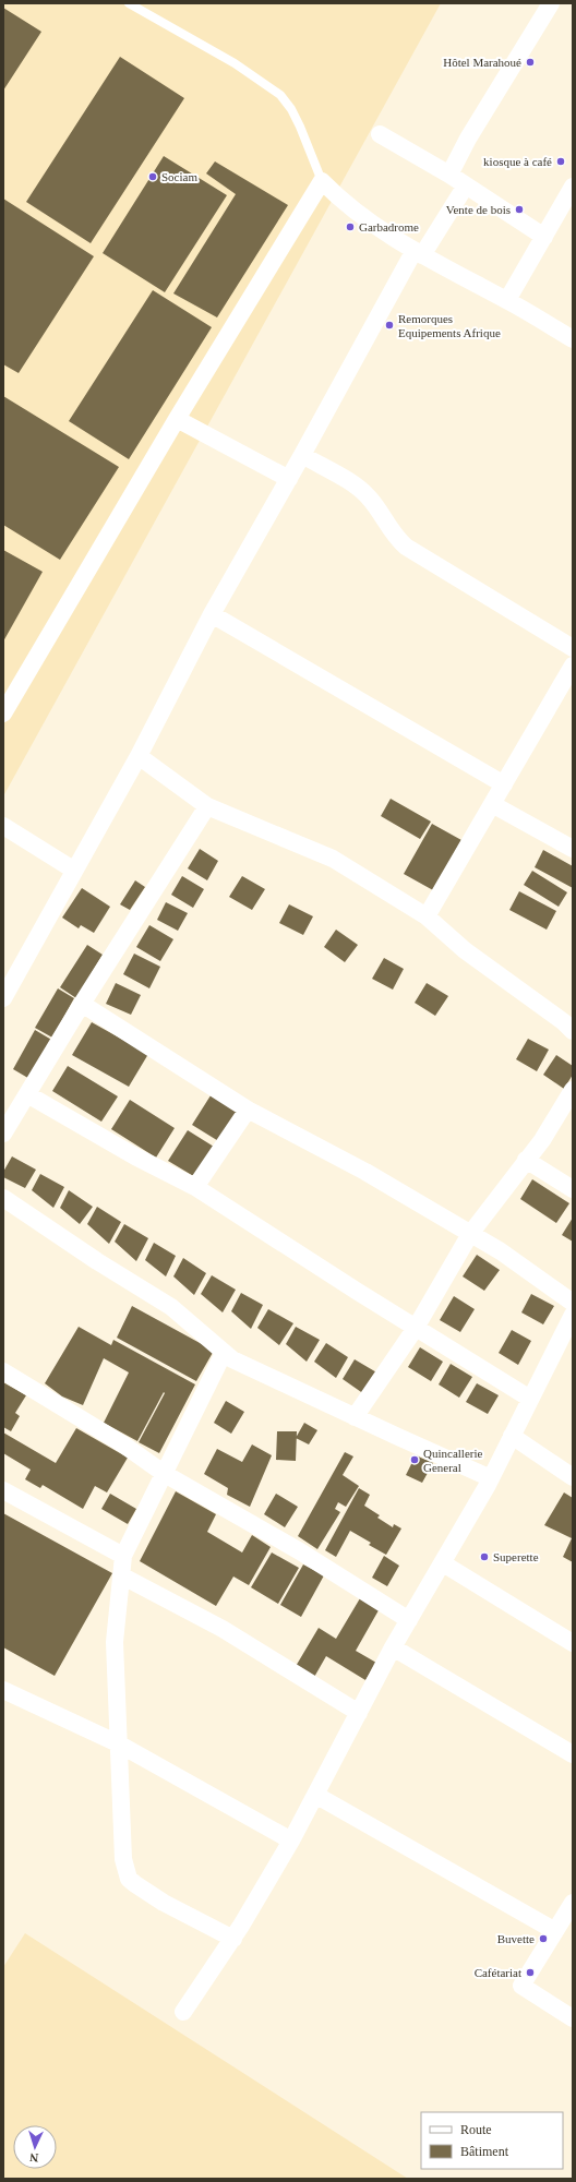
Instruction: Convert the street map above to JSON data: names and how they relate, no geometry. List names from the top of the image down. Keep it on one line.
{"places":["Hôtel Marahoué","kiosque à café","Sociam","Vente de bois","Garbadrome","Remorques Equipements Afrique","Quincallerie General","Superette","Buvette","Cafétariat"],"legend":["Route","Bâtiment"],"north":"bottom"}
